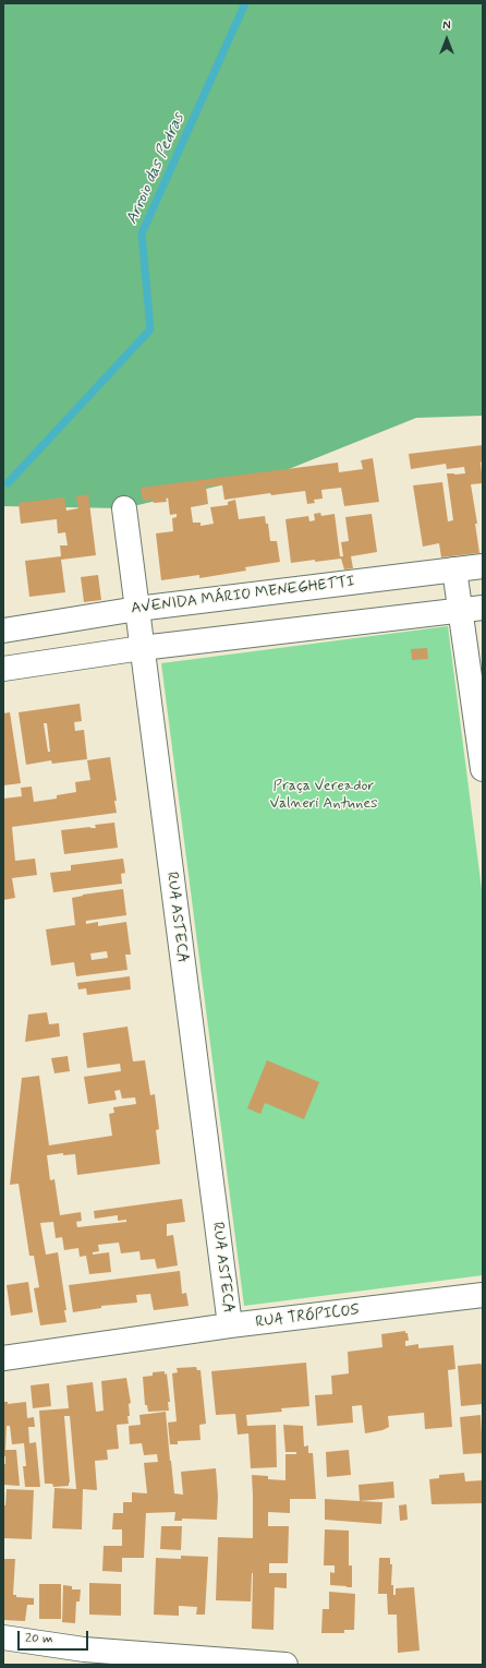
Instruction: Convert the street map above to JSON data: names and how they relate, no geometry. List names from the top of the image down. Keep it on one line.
{"streets":{"street":["AVENIDA MÁRIO MENEGHETTI","RUA ASTECA","RUA TRÓPICOS"]},"crossings":[["AVENIDA MÁRIO MENEGHETTI","RUA ASTECA"],["RUA ASTECA","RUA TRÓPICOS"]],"water":["Arroio das Pedras"],"parks":["Praça Vereador Valneri Antunes"],"scale_bar":"20 m","north":"top"}
